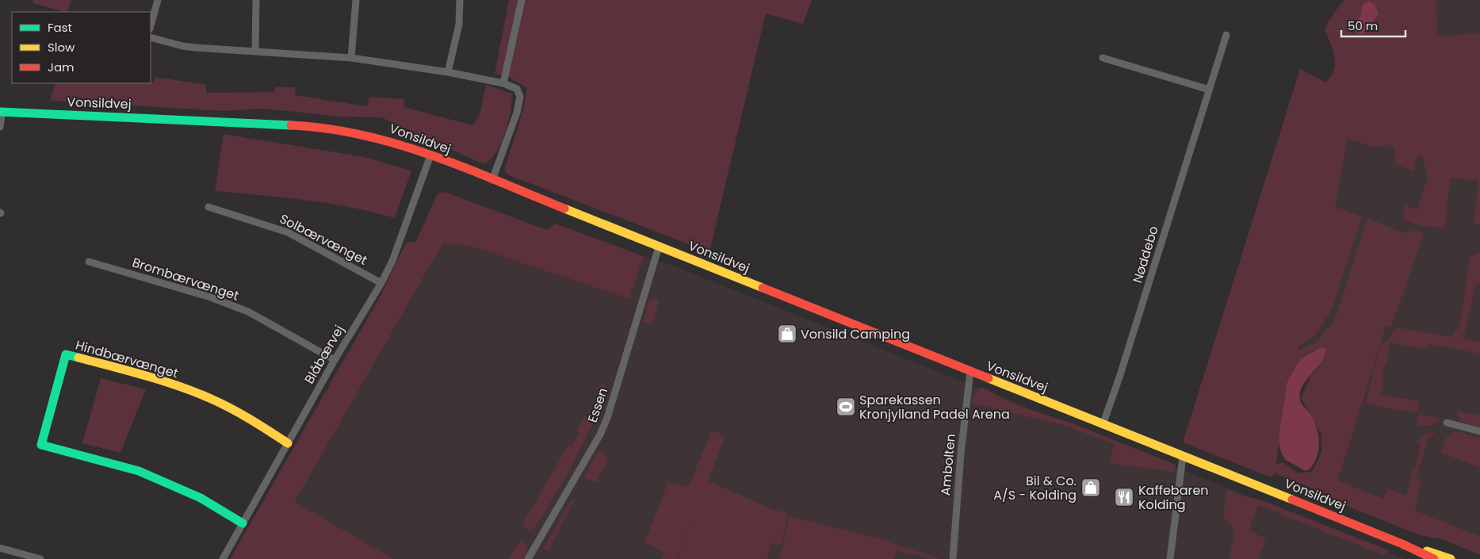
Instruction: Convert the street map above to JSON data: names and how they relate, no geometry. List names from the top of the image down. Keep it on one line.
{"streets":{"main road":["Vonsildvej","Hindbærvænget"],"street":["Solbærvænget","Nøddebo","Brombærvænget","Blåbærvej","Essen","Ambolten"]},"crossings":[["Vonsildvej","Nøddebo"],["Vonsildvej","Blåbærvej"],["Vonsildvej","Essen"],["Vonsildvej","Ambolten"],["Solbærvænget","Blåbærvej"],["Brombærvænget","Blåbærvej"],["Blåbærvej","Hindbærvænget"]],"places":{"shop":["Vonsild Camping","Bil & Co. A/S - Kolding"],"sports":["Sparekassen Kronjylland Padel Arena"],"restaurant":["Kaffebaren Kolding"]},"legend":["Fast","Slow","Jam"],"scale_bar":"50 m"}
